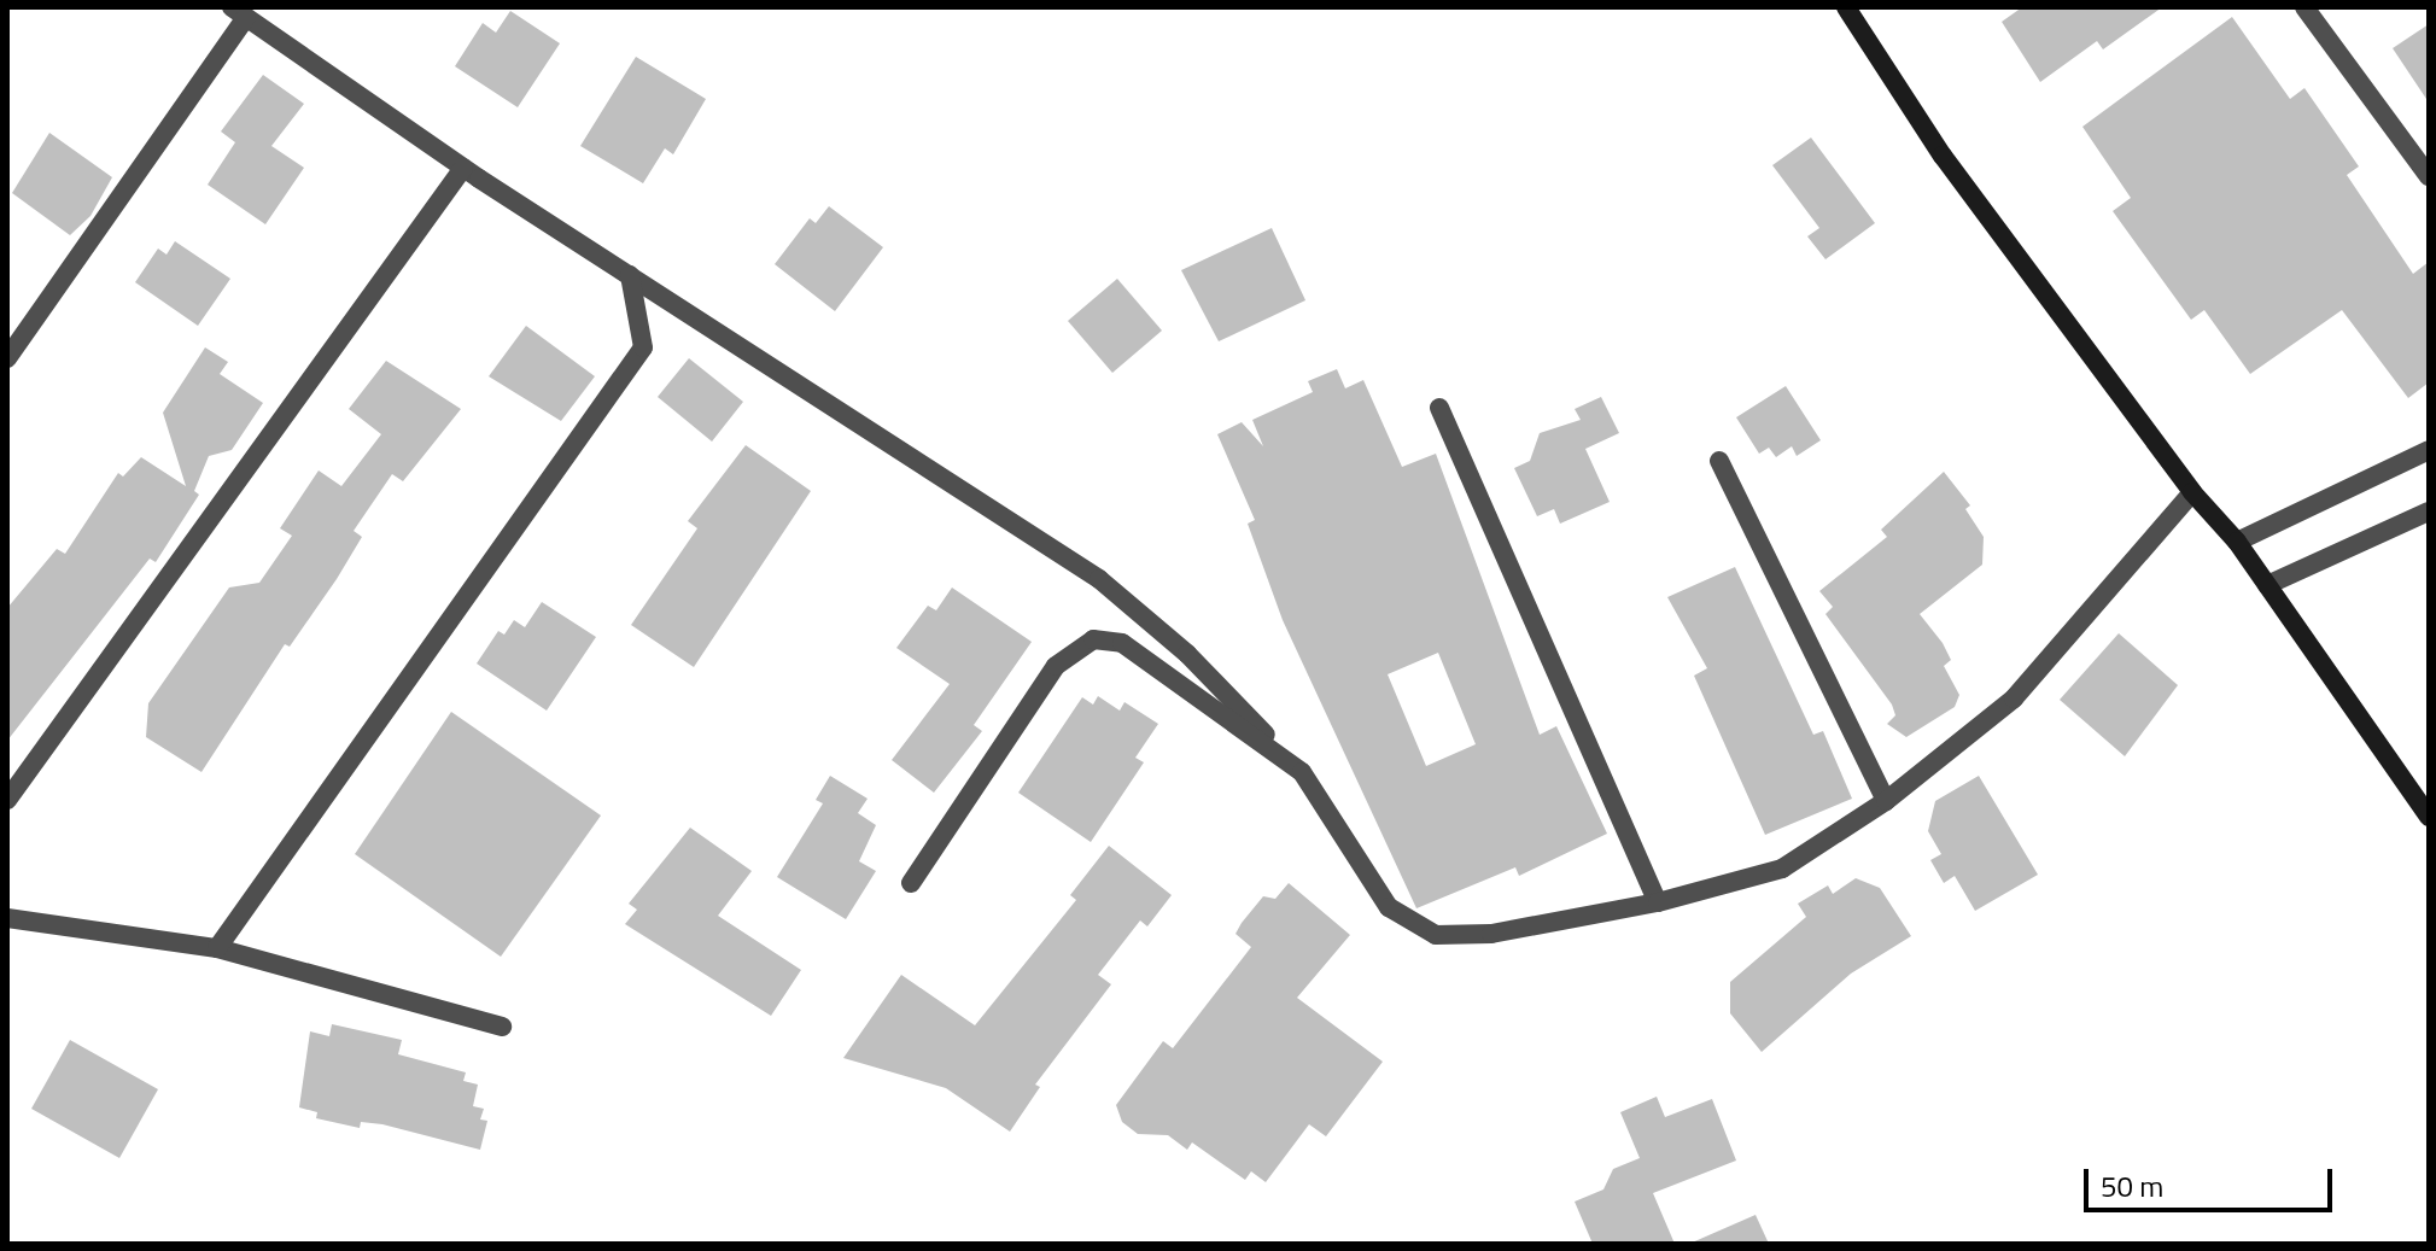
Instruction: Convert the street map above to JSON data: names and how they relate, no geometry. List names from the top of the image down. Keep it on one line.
{"scale_bar":"50 m"}
